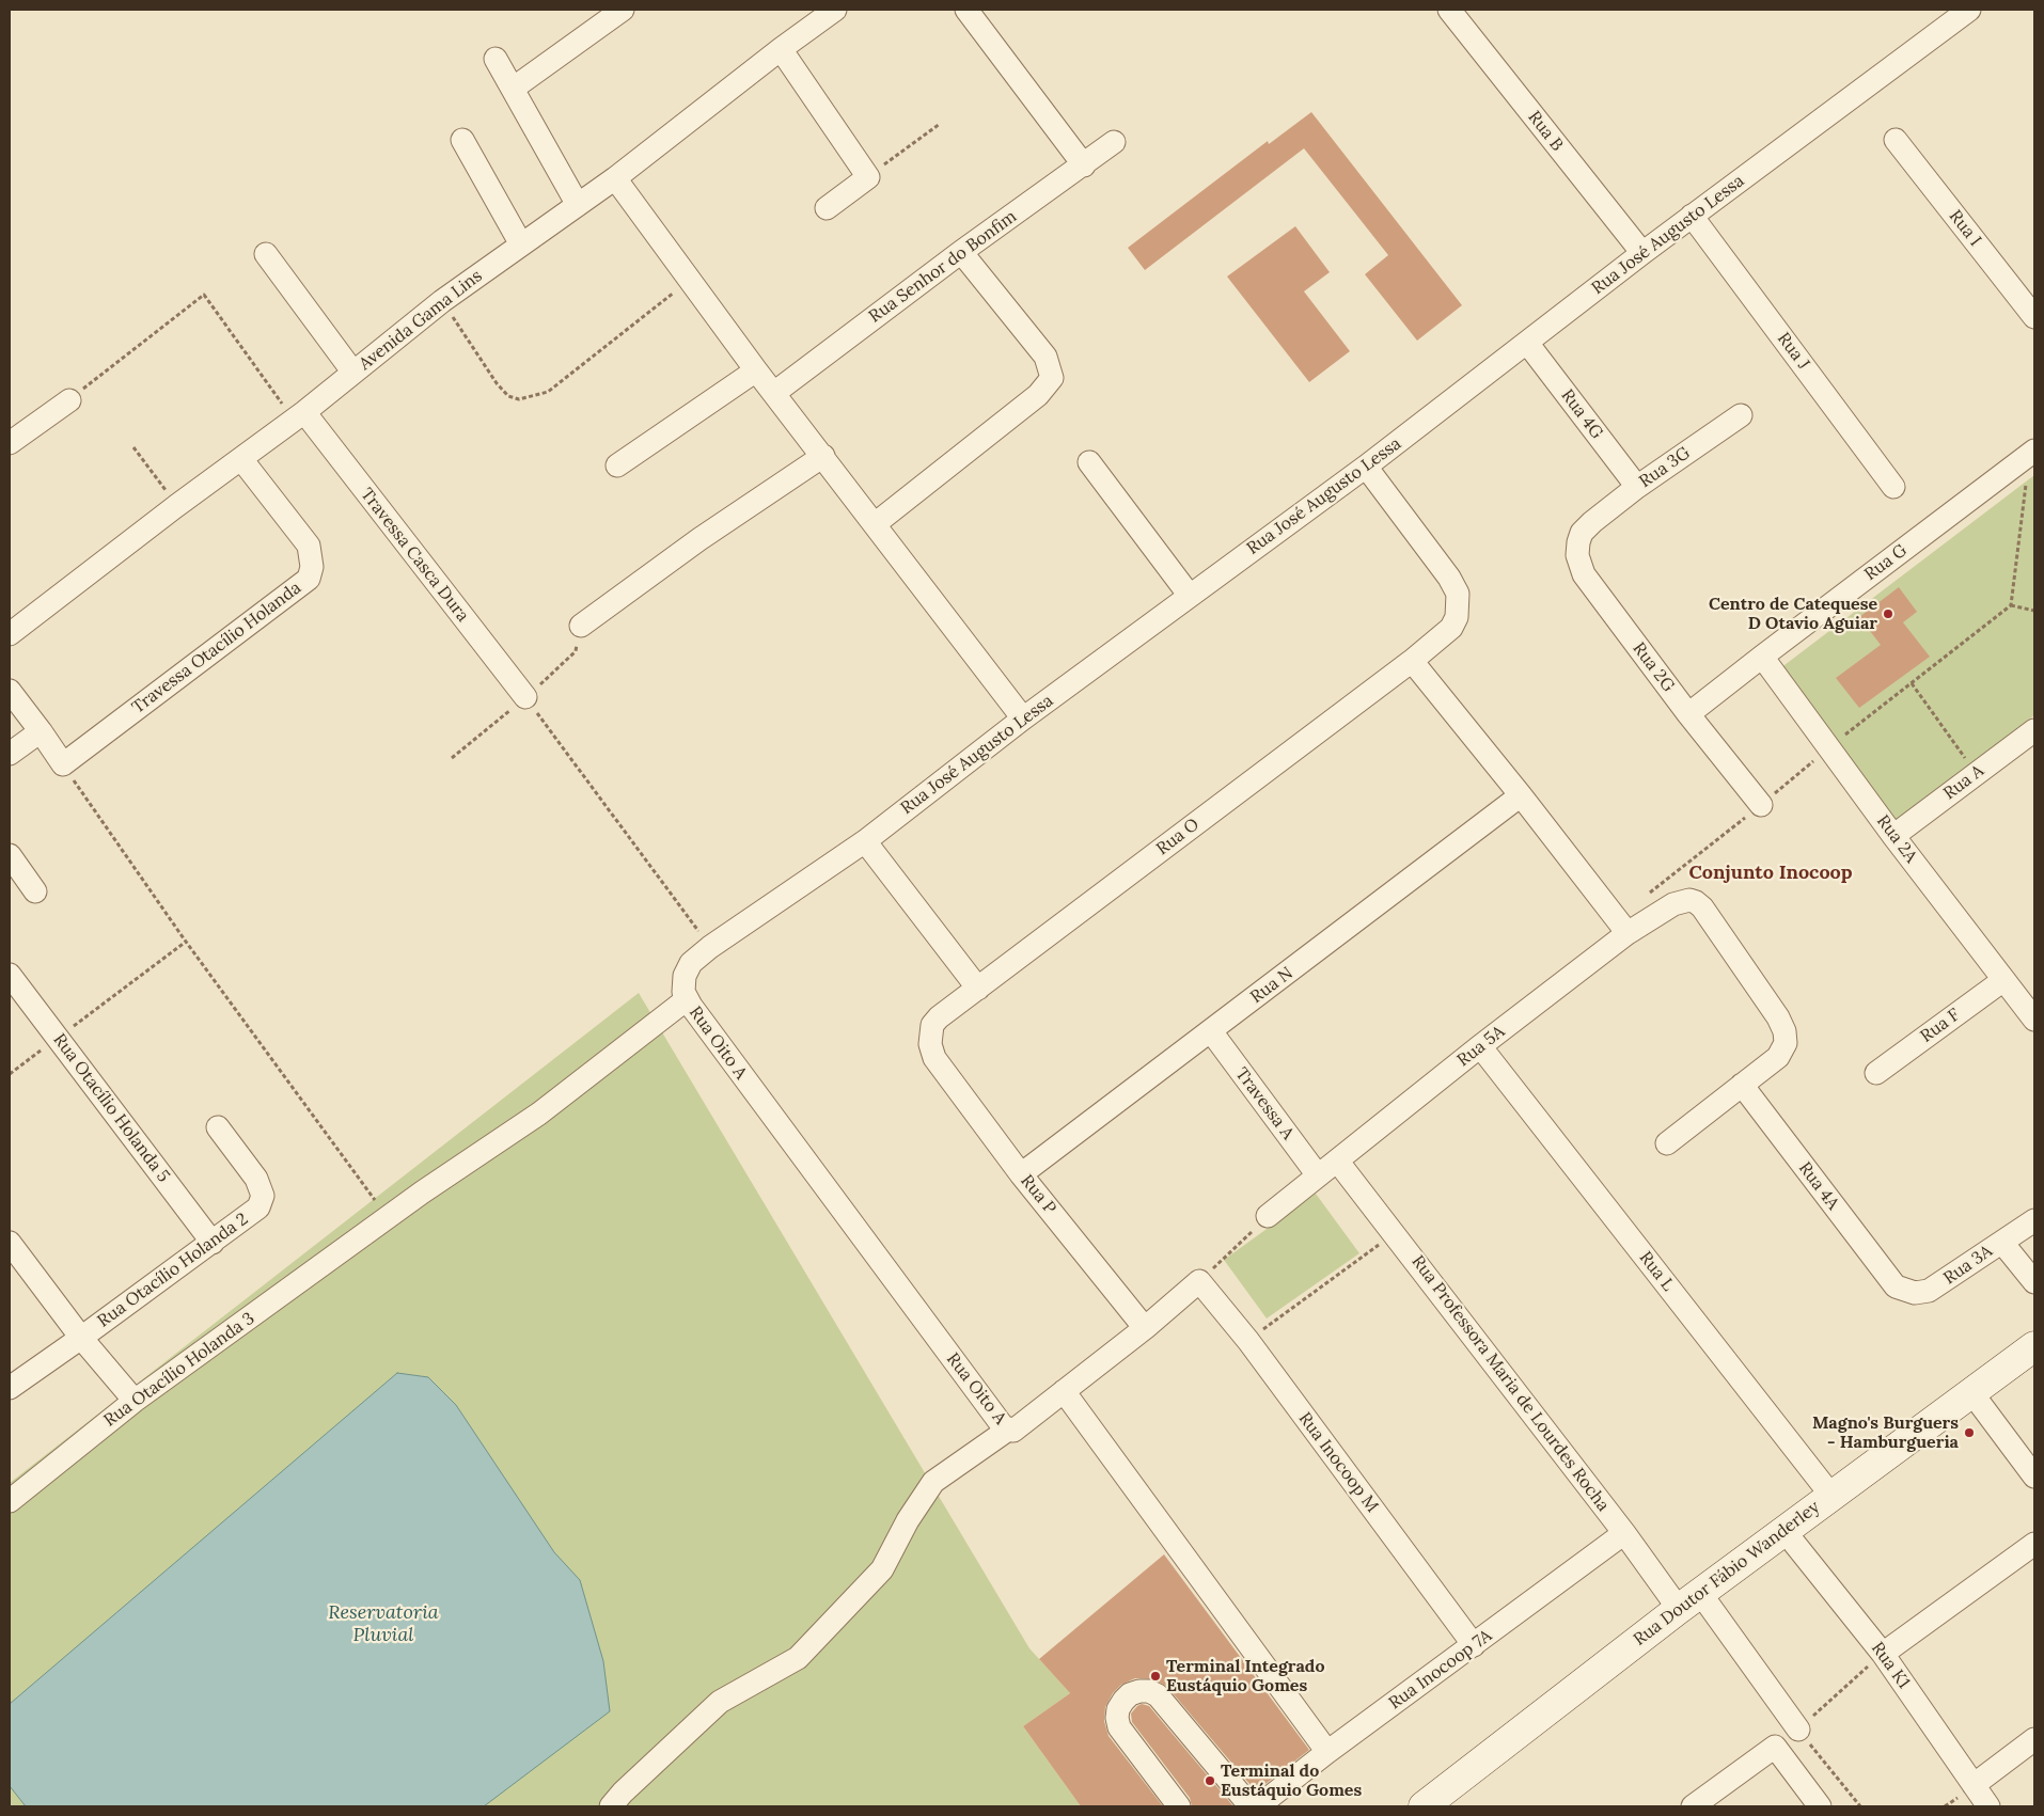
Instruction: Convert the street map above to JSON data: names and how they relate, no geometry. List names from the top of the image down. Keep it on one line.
{"streets":{"street":["Rua B","Rua I","Rua José Augusto Lessa","Rua Senhor do Bonfim","Avenida Gama Lins","Rua J","Rua 4G","Rua 3G","Travessa Casca Dura","Rua G","Travessa Otacílio Holanda","Rua 2G","Rua A","Rua O","Rua 2A","Rua N","Rua F","Rua Oito A","Rua 5A","Travessa A","Rua Otacílio Holanda 5","Rua 4A","Rua P","Rua 3A","Rua Otacílio Holanda 2","Rua L","Rua Otacílio Holanda 3","Rua Professora Maria de Lourdes Rocha","Rua Inocoop M","Rua Doutor Fábio Wanderley","Rua K1","Rua Inocoop 7A"]},"crossings":[["Rua B","Rua José Augusto Lessa"],["Rua José Augusto Lessa","Rua J"],["Rua José Augusto Lessa","Rua 4G"],["Rua José Augusto Lessa","Rua O"],["Rua José Augusto Lessa","Rua Oito A"],["Rua José Augusto Lessa","Rua Otacílio Holanda 3"],["Avenida Gama Lins","Travessa Casca Dura"],["Avenida Gama Lins","Travessa Otacílio Holanda"],["Rua 4G","Rua 3G"],["Rua 3G","Rua 2G"],["Rua G","Rua 2G"],["Rua G","Rua 2A"],["Rua A","Rua 2A"],["Rua O","Rua P"],["Rua 2A","Rua F"],["Rua N","Travessa A"],["Rua N","Rua P"],["Rua Oito A","Rua P"],["Rua Oito A","Rua Otacílio Holanda 3"],["Rua 5A","Travessa A"],["Rua 5A","Rua 4A"],["Rua 5A","Rua L"],["Rua 5A","Rua Professora Maria de Lourdes Rocha"],["Rua Otacílio Holanda 5","Rua Otacílio Holanda 2"],["Rua 4A","Rua 3A"],["Rua L","Rua Doutor Fábio Wanderley"],["Rua Professora Maria de Lourdes Rocha","Rua Doutor Fábio Wanderley"],["Rua Professora Maria de Lourdes Rocha","Rua Inocoop 7A"],["Rua Inocoop M","Rua Inocoop 7A"],["Rua Doutor Fábio Wanderley","Rua K1"]],"districts":["Conjunto Inocoop"],"water":["Reservatoria Pluvial"],"places":["Centro de Catequese D Otavio Aguiar","Magno's Burguers - Hamburgueria","Terminal Integrado Eustáquio Gomes","Terminal do Eustáquio Gomes"]}
